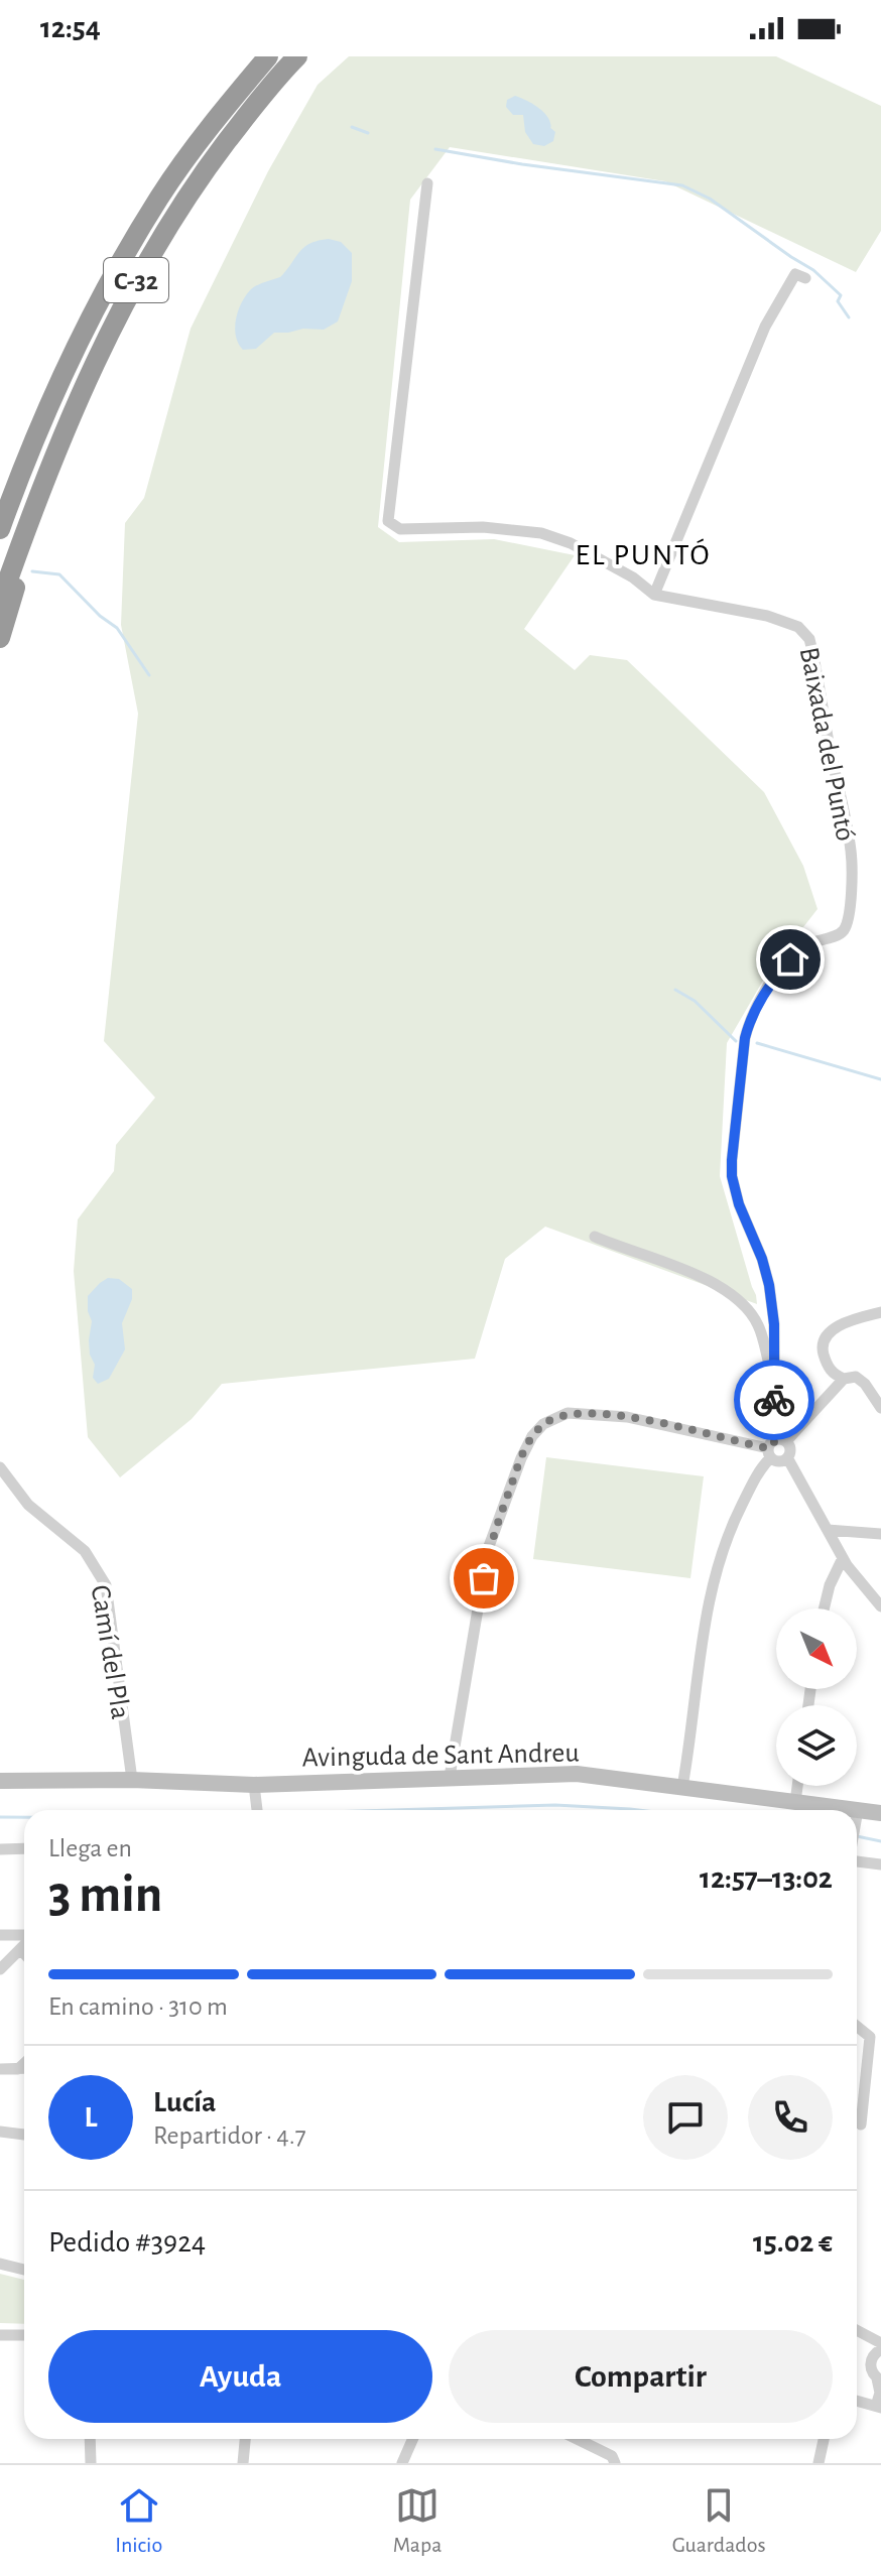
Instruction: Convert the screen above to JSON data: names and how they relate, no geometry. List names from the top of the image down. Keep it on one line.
{"streets":{"highway":["C-32"],"street":["Baixada del Puntó","Camí del Pla","Avinguda de Sant Andreu"]},"crossings":[["Camí del Pla","Avinguda de Sant Andreu"]],"districts":["EL PUNTÓ"],"north":"bottom right","page":{"status":"12:54","heading":["3 min","Llega en","12:57–13:02"],"panel":["Lucía","Repartidor · 4.7","Pedido #3924","15.02 €"],"bar":"En camino · 310 m","round":"L","buttons":["Ayuda","Compartir"],"tabs":["Inicio","Mapa","Guardados"]}}
